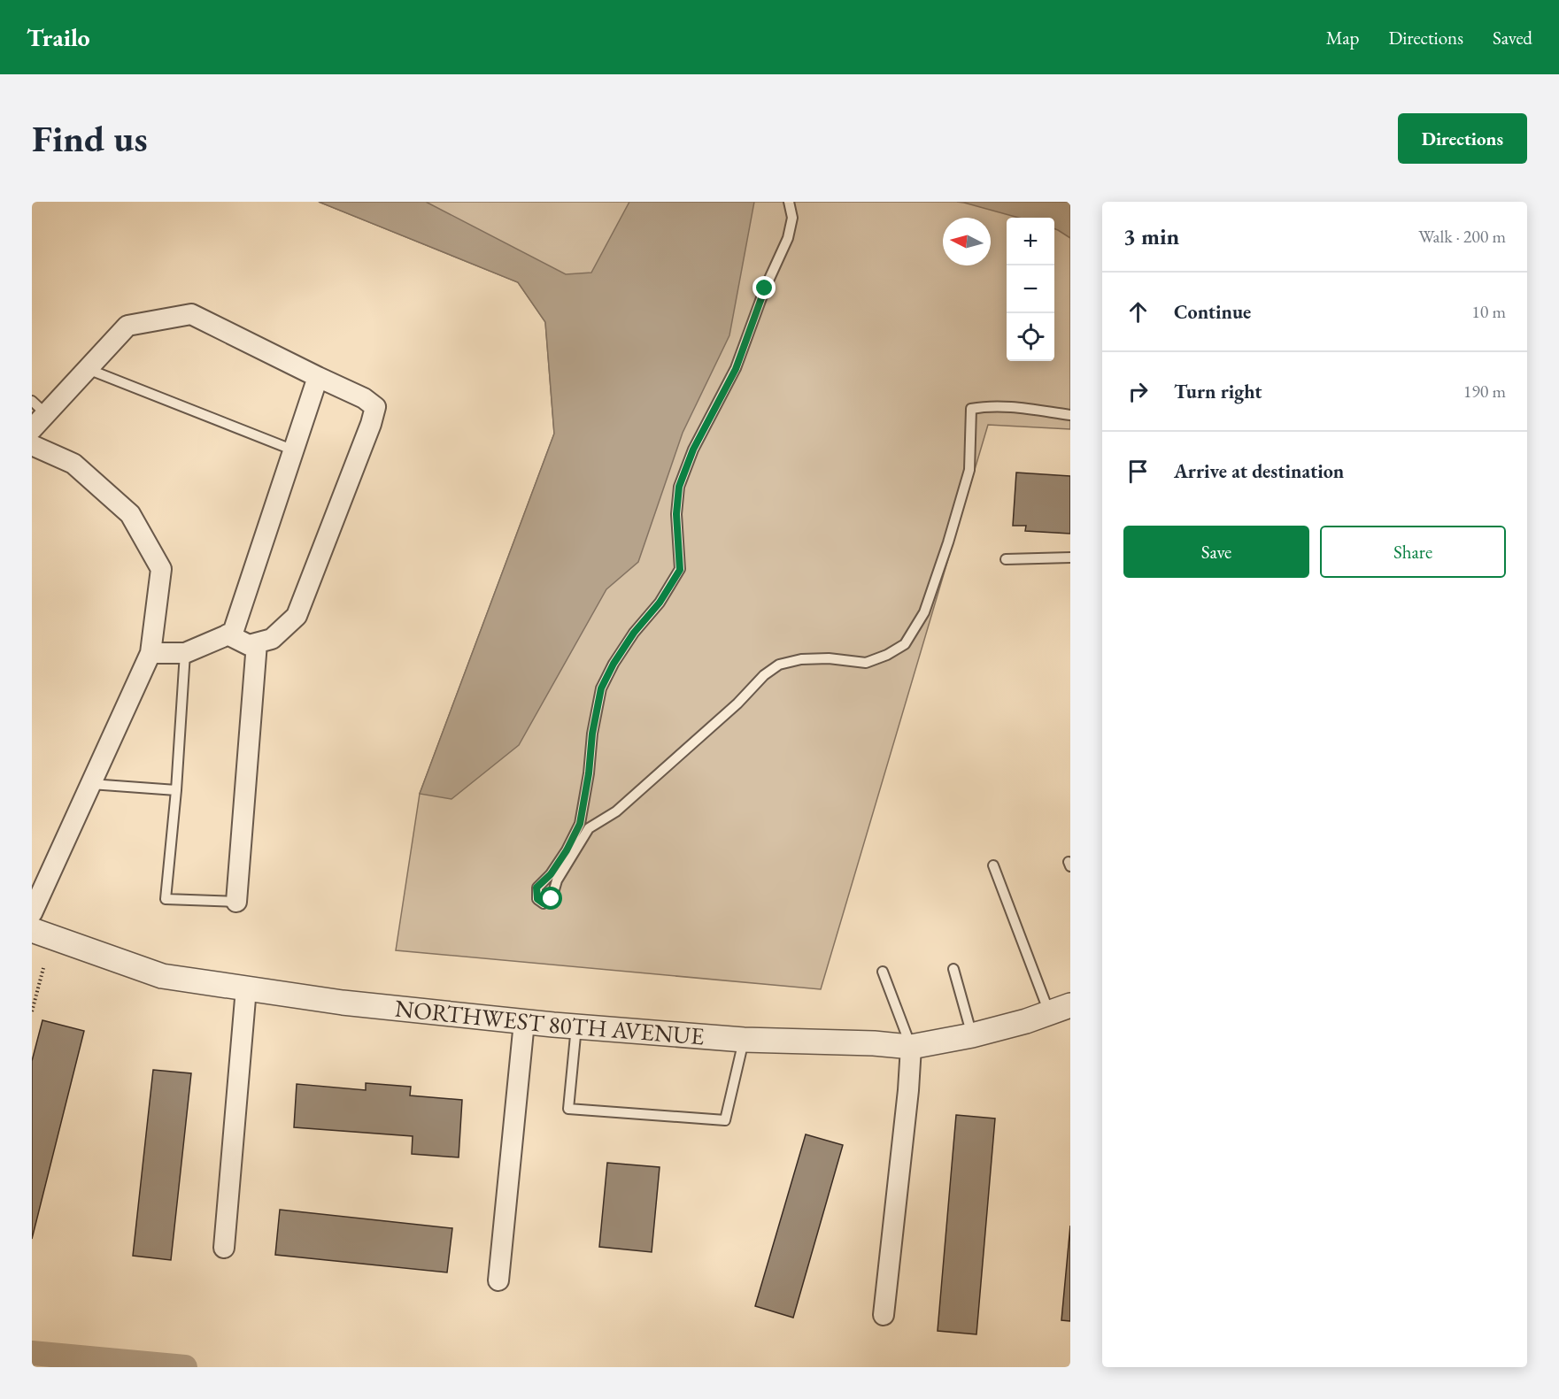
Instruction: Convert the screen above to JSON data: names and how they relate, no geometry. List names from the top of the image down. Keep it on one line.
{"streets":{"street":["NORTHWEST 80TH AVENUE"]},"north":"left","page":{"header":"Trailo","nav":["Map","Directions","Saved"],"buttons":["Directions",["Save","Share"]],"title":"Find us","heading":["3 min","Walk · 200 m"],"map_buttons":["+","−"],"list":[["Continue","10 m"],["Turn right","190 m"],"Arrive at destination"]}}
